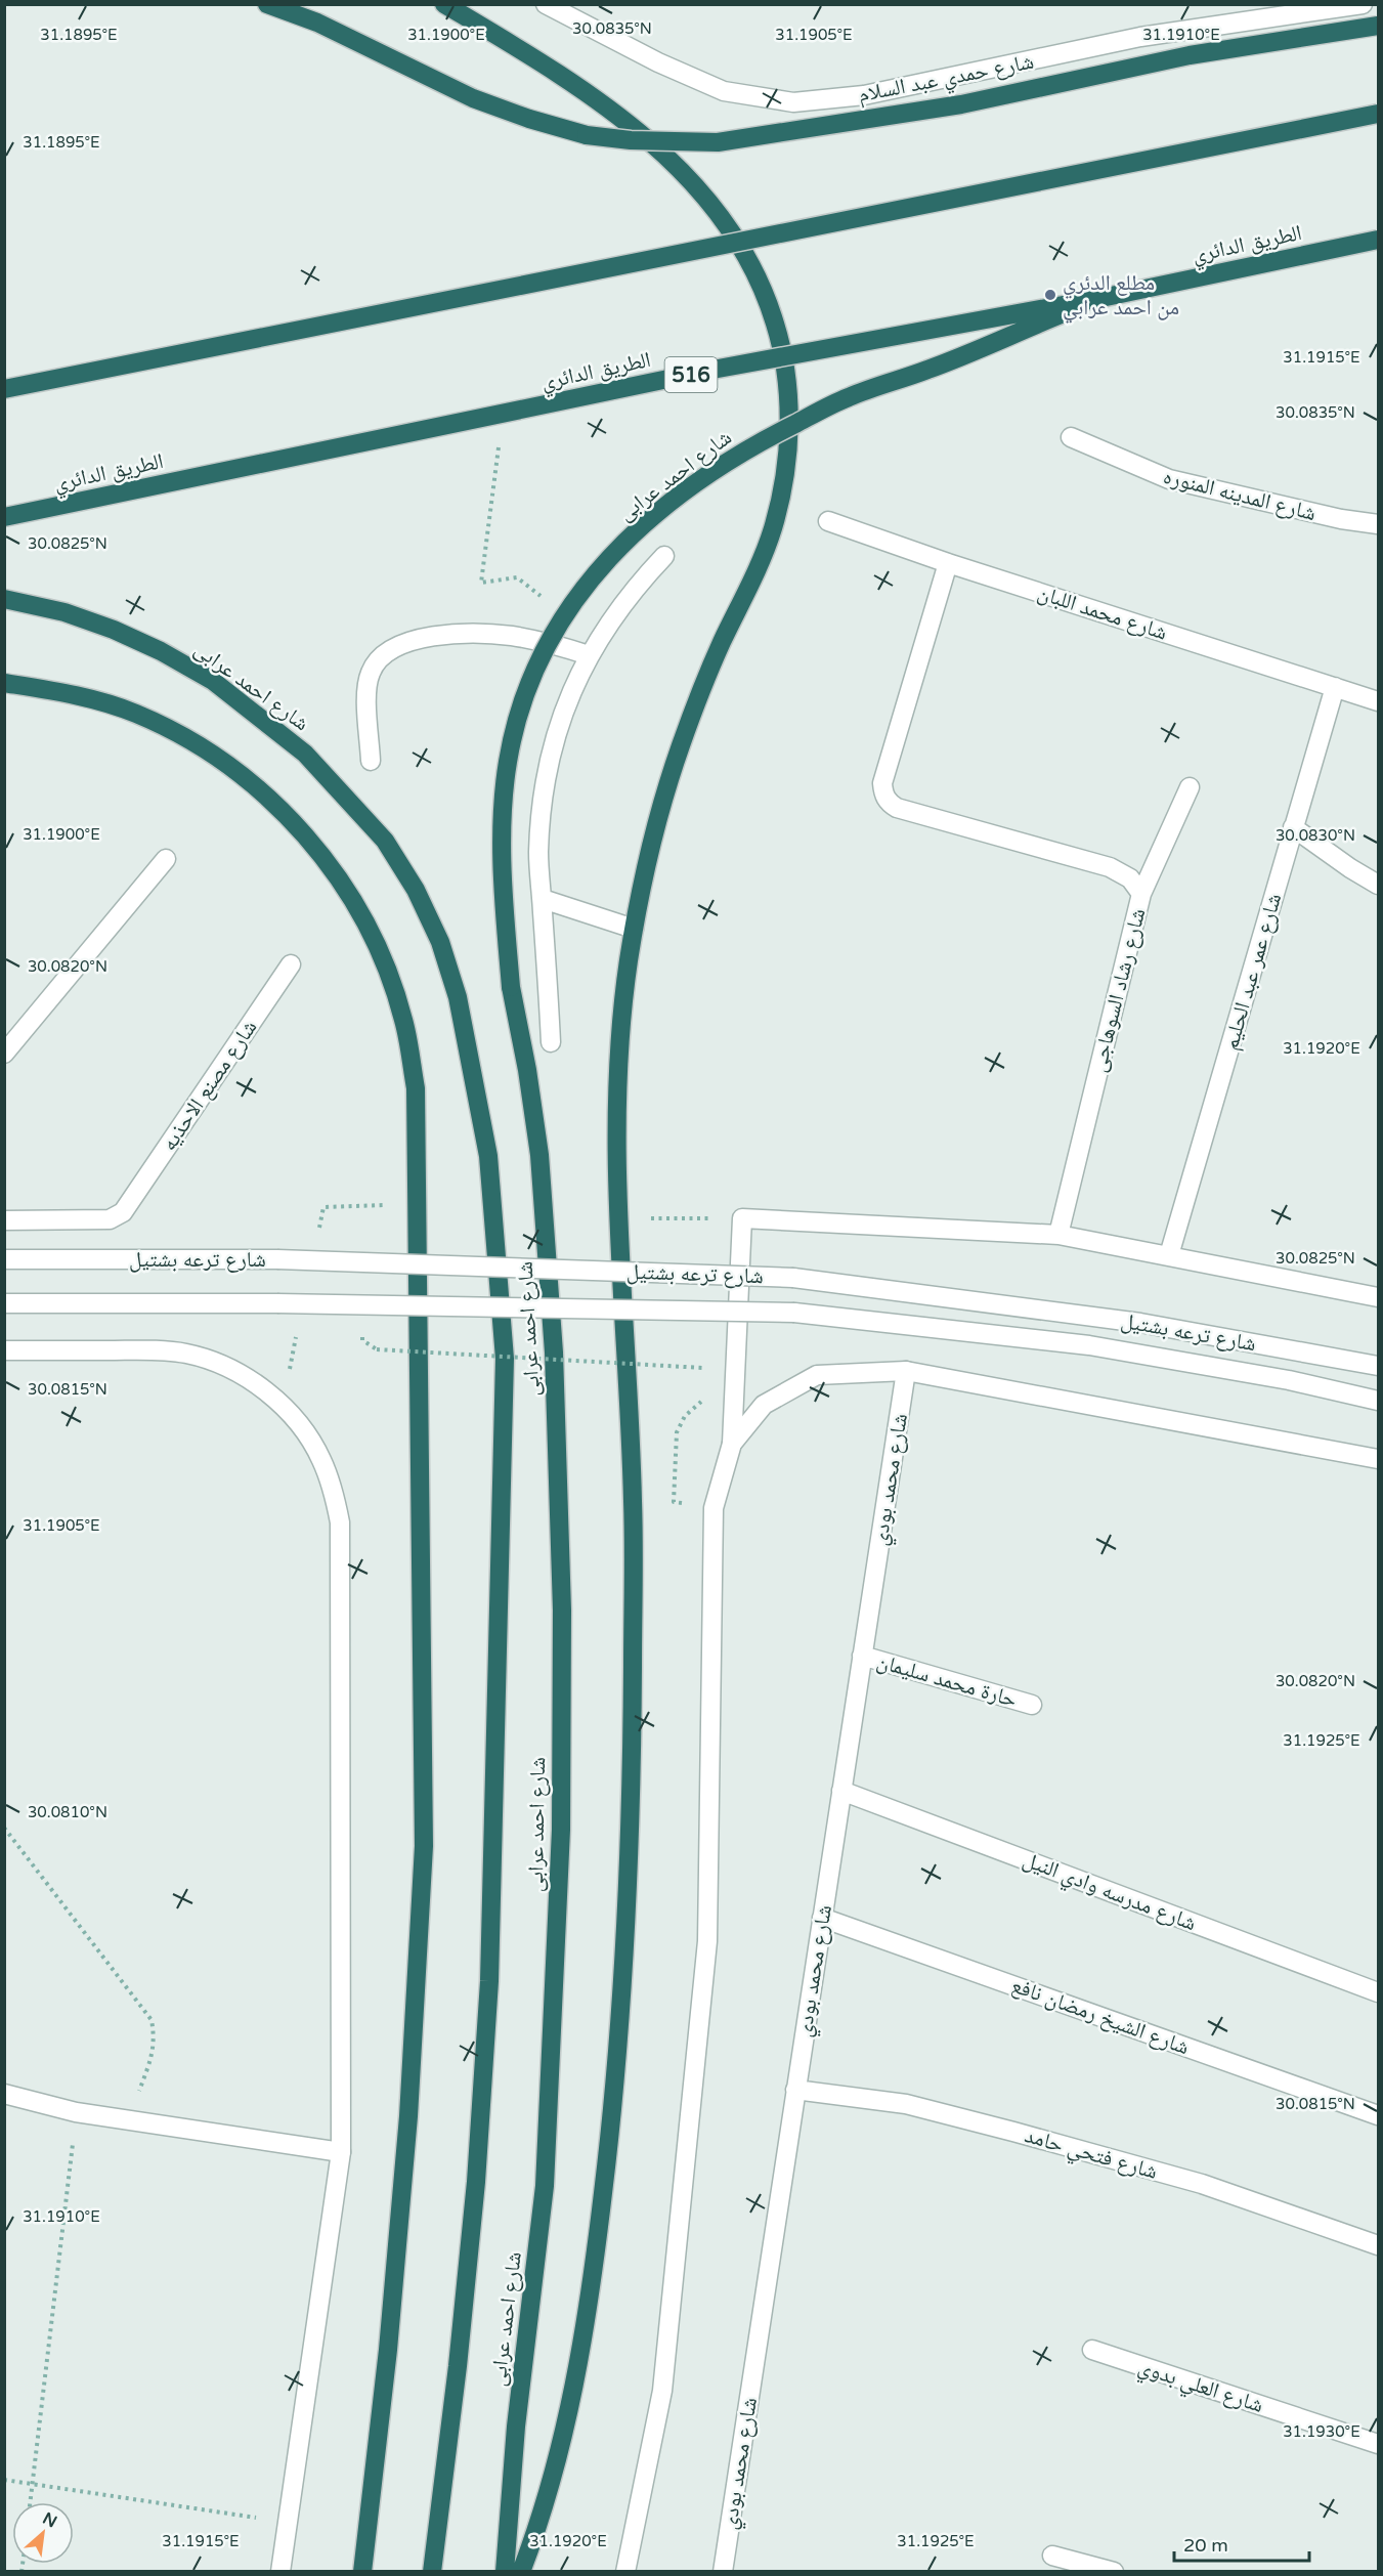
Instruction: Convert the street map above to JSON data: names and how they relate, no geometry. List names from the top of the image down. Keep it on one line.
{"streets":{"highway":["الطريق الدائري","516","شارع احمد عرابى"],"street":["شارع حمدي عبد السلام","شارع المدينه المنوره","شارع محمد اللبان","شارع عمر عبد الحليم","شارع رشاد السوهاجى","شارع مصنع الاحذيه","شارع ترعه بشتيل","شارع محمد بودي","حارة محمد سليمان","شارع مدرسه وادي النيل","شارع الشيخ رمضان نافع","شارع فتحي حامد","شارع العلي بدوي"]},"crossings":[["الطريق الدائري","شارع احمد عرابى"],["شارع محمد اللبان","شارع عمر عبد الحليم"],["شارع محمد اللبان","شارع رشاد السوهاجى"],["شارع مصنع الاحذيه","شارع ترعه بشتيل"],["شارع محمد بودي","حارة محمد سليمان"],["شارع محمد بودي","شارع مدرسه وادي النيل"],["شارع محمد بودي","شارع الشيخ رمضان نافع"],["شارع محمد بودي","شارع فتحي حامد"]],"places":["مطلع الدئري من احمد عرابي"],"scale_bar":"20 m","north":"top right","coordinates":["30.0835°N","31.1895°E","31.1900°E","31.1905°E","31.1910°E","31.1915°E","30.0825°N","30.0830°N","30.0820°N","31.1920°E","30.0815°N","31.1925°E","30.0810°N","31.1930°E"]}
